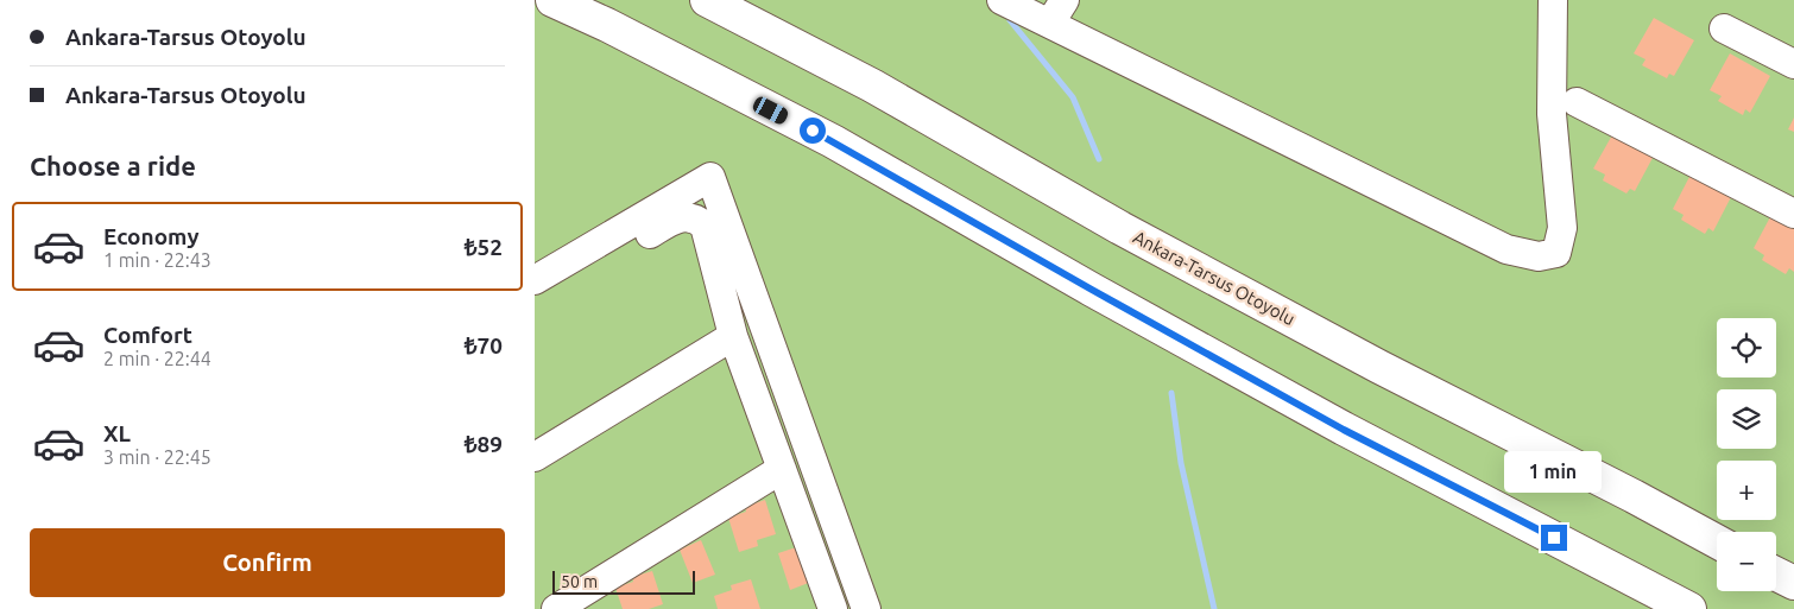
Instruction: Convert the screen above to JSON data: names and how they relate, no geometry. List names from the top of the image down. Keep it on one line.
{"streets":{"highway":["Ankara-Tarsus Otoyolu"]},"scale_bar":"50 m","page":{"banner":["Ankara-Tarsus Otoyolu","Ankara-Tarsus Otoyolu"],"heading":"Choose a ride","list":[{"name":"Economy","note":"1 min · 22:43","value":"₺52"},{"name":"Comfort","note":"2 min · 22:44","value":"₺70"},{"name":"XL","note":"3 min · 22:45","value":"₺89"}],"map_buttons":["+","−"],"bubble":"1 min","buttons":"Confirm","scale":"50 m"}}
